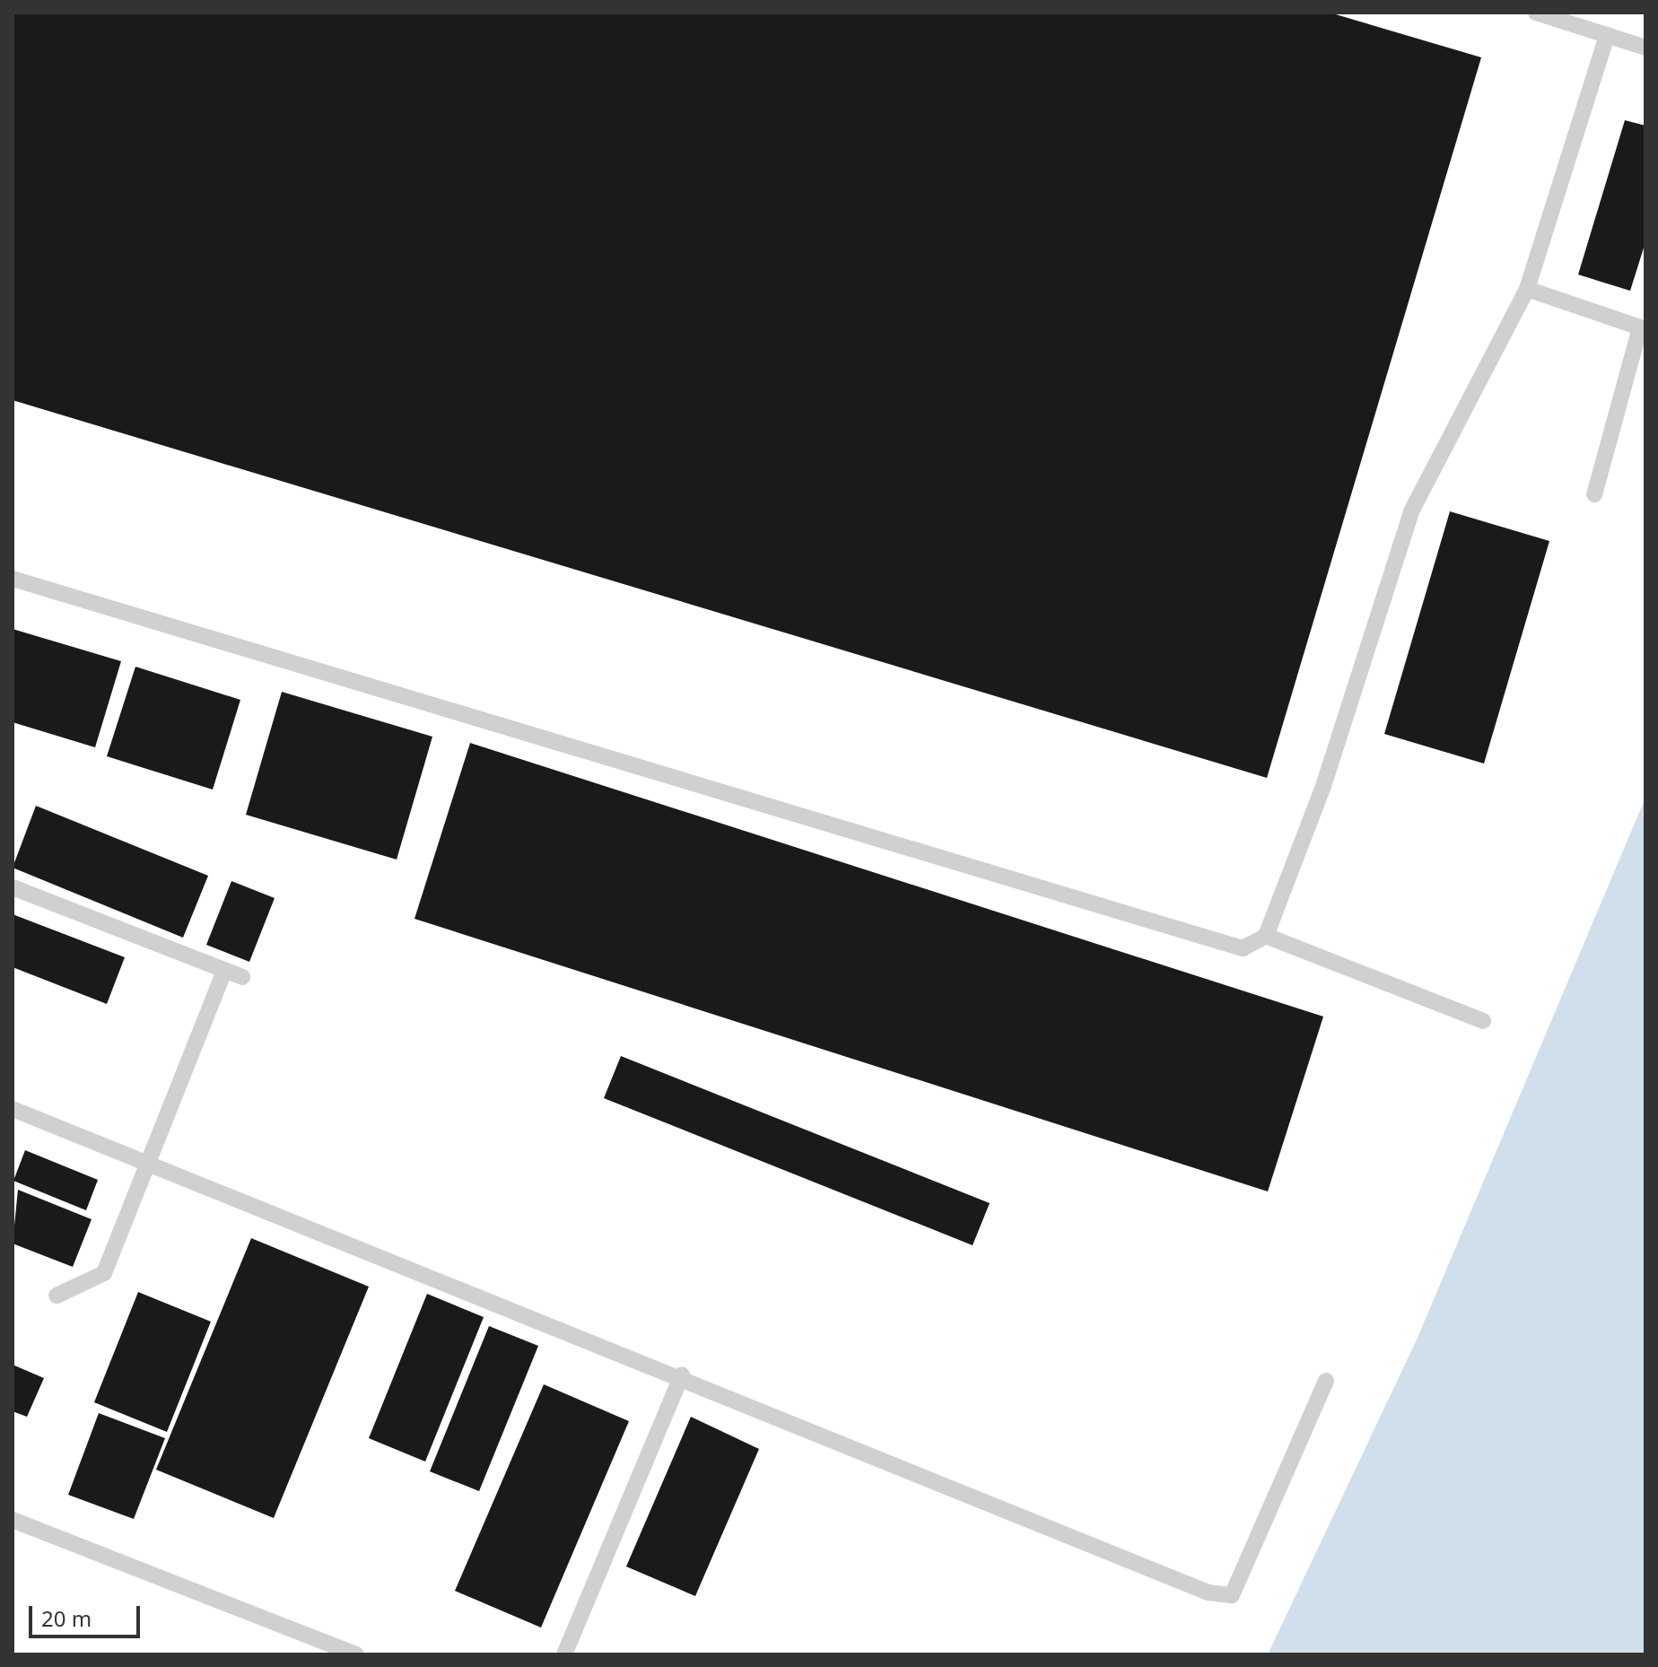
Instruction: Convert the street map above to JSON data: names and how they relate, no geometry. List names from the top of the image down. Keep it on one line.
{"scale_bar":"20 m"}
